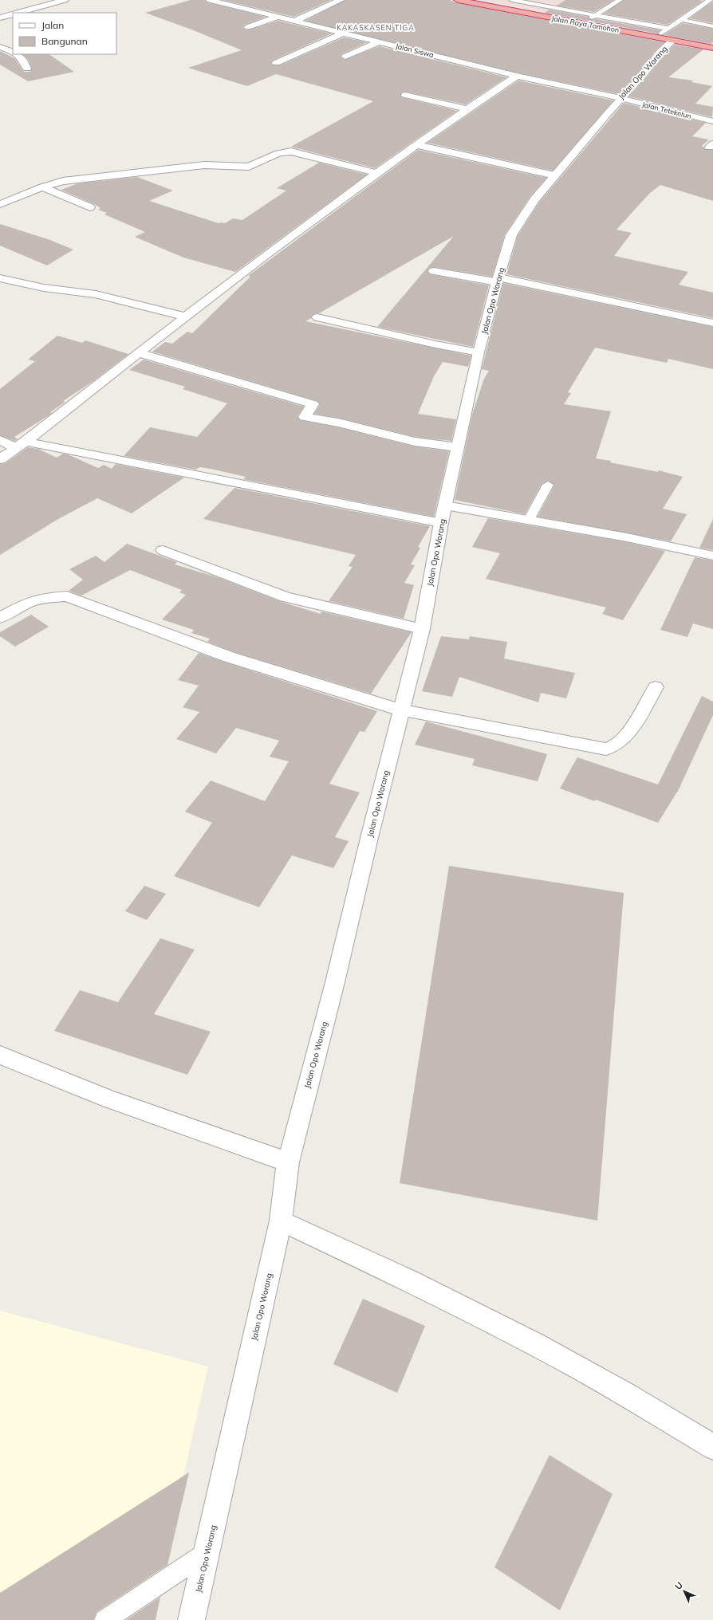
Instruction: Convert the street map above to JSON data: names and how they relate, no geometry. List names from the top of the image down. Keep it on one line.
{"streets":{"highway":["Jalan Raya Tomohon"],"street":["Jalan Siswa","Jalan Opo Worang","Jalan Tetekelun"]},"crossings":[["Jalan Raya Tomohon","Jalan Opo Worang"],["Jalan Siswa","Jalan Opo Worang"],["Jalan Siswa","Jalan Tetekelun"],["Jalan Opo Worang","Jalan Tetekelun"]],"districts":["KAKASKASEN TIGA"],"legend":["Jalan","Bangunan"],"north":"top left"}
